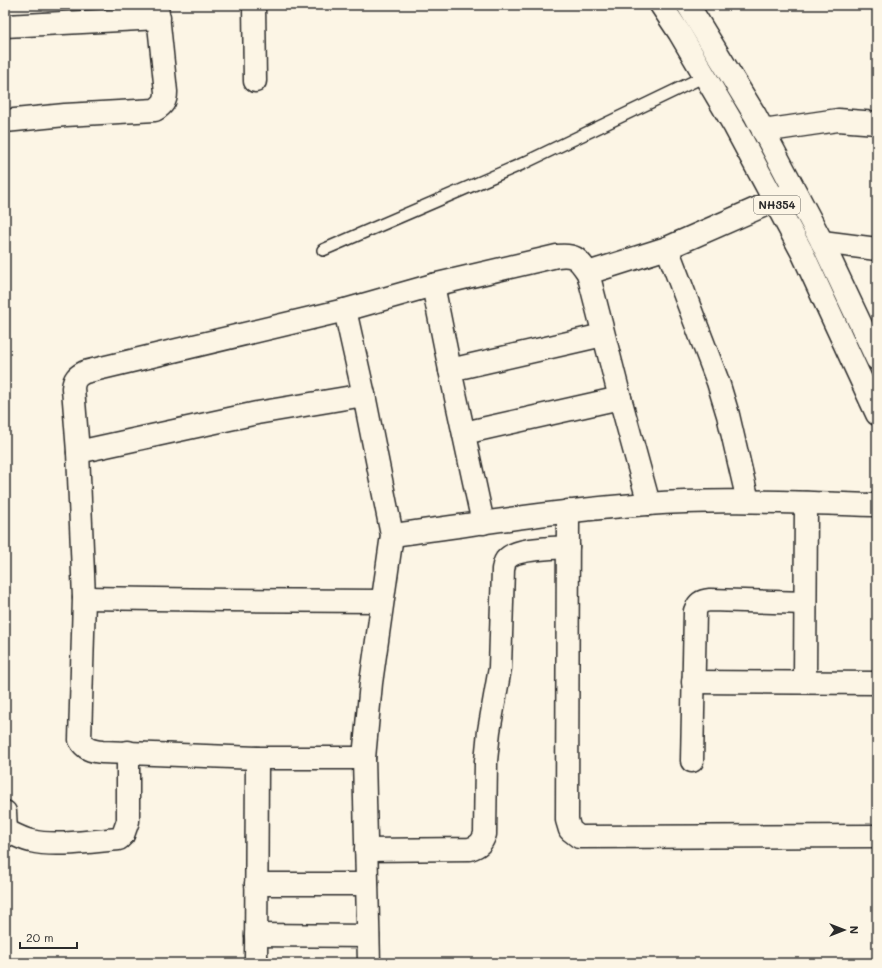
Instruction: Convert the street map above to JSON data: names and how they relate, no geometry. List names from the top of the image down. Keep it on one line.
{"streets":{"main road":["NH354"]},"scale_bar":"20 m","north":"right"}
